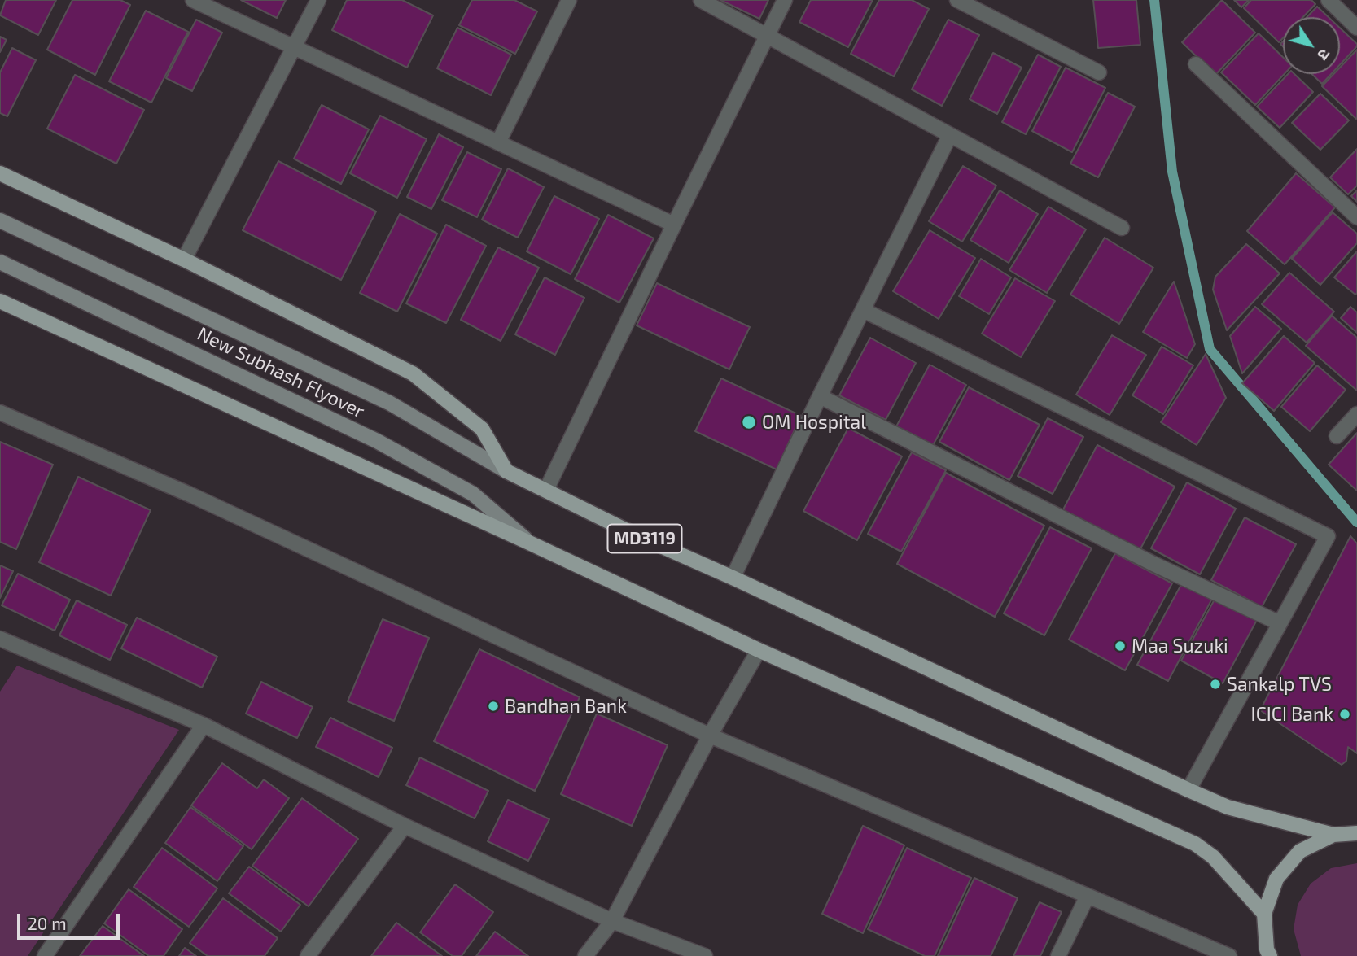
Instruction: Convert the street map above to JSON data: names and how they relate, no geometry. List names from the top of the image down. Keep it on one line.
{"streets":{"main road":["New Subhash Flyover","MD3119"]},"crossings":[["New Subhash Flyover","MD3119"]],"places":["OM Hospital","Maa Suzuki","Sankalp TVS","Bandhan Bank","ICICI Bank"],"scale_bar":"20 m","north":"bottom right"}
